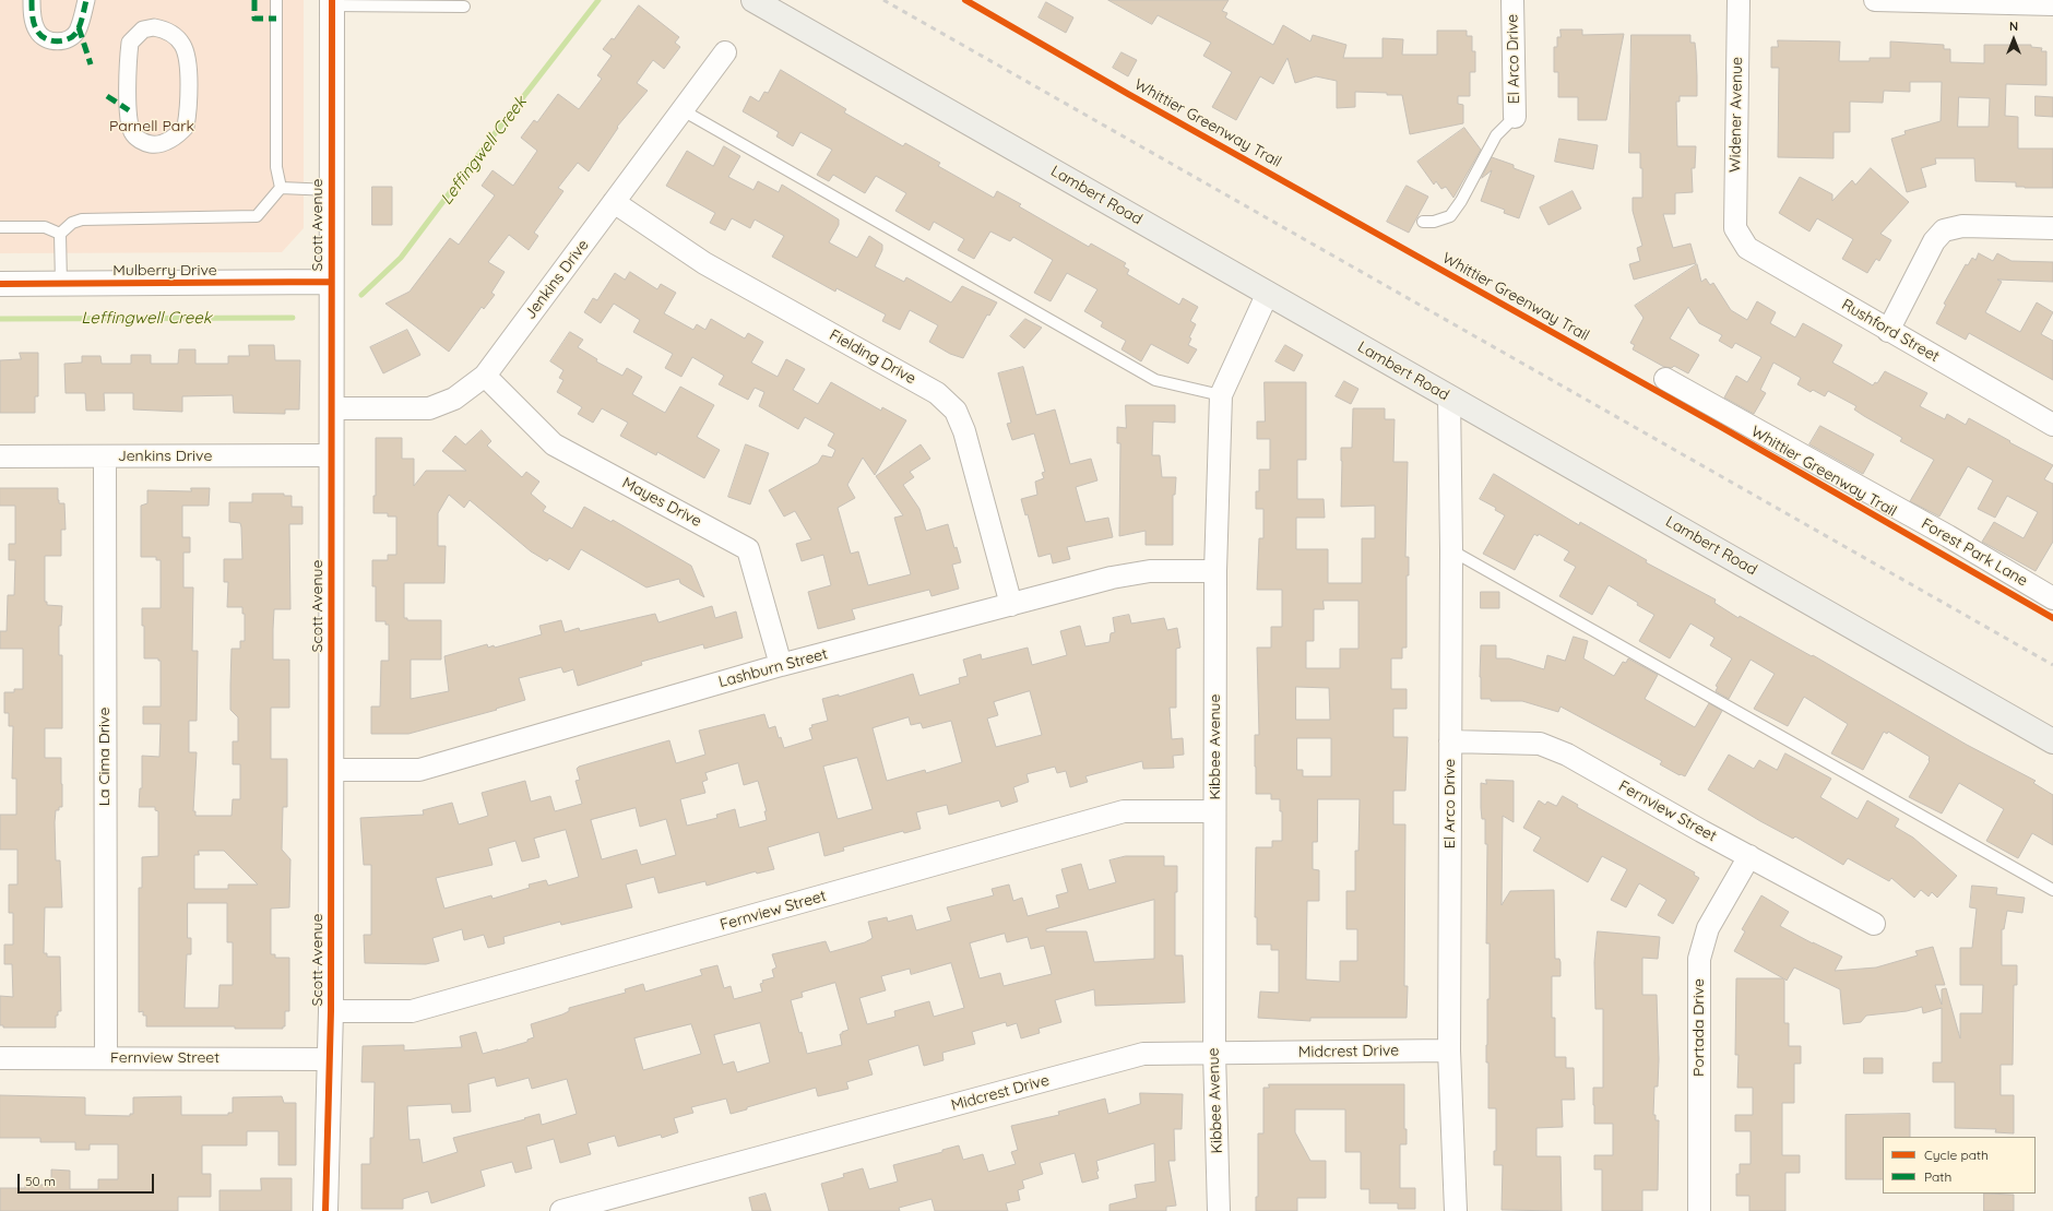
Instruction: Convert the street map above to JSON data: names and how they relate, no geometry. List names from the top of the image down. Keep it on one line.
{"streets":{"main road":["Lambert Road"],"street":["El Arco Drive","Widener Avenue","Scott Avenue","Mulberry Drive","Jenkins Drive","Rushford Street","Fielding Drive","Mayes Drive","Forest Park Lane","Lashburn Street","Kibbee Avenue","La Cima Drive","Fernview Street","Portada Drive","Midcrest Drive"],"cycle path":["Whittier Greenway Trail"]},"crossings":[["El Arco Drive","Lambert Road"],["El Arco Drive","Fernview Street"],["El Arco Drive","Midcrest Drive"],["Widener Avenue","Rushford Street"],["Lambert Road","Kibbee Avenue"],["Scott Avenue","Mulberry Drive"],["Scott Avenue","Jenkins Drive"],["Scott Avenue","Lashburn Street"],["Scott Avenue","Fernview Street"],["Jenkins Drive","Fielding Drive"],["Jenkins Drive","Mayes Drive"],["Jenkins Drive","La Cima Drive"],["Fielding Drive","Lashburn Street"],["Mayes Drive","Lashburn Street"],["Lashburn Street","Kibbee Avenue"],["Kibbee Avenue","Fernview Street"],["Kibbee Avenue","Midcrest Drive"],["La Cima Drive","Fernview Street"],["Fernview Street","Portada Drive"]],"water":["Leffingwell Creek"],"parks":["Parnell Park"],"legend":["Cycle path","Path"],"scale_bar":"50 m","north":"top"}
